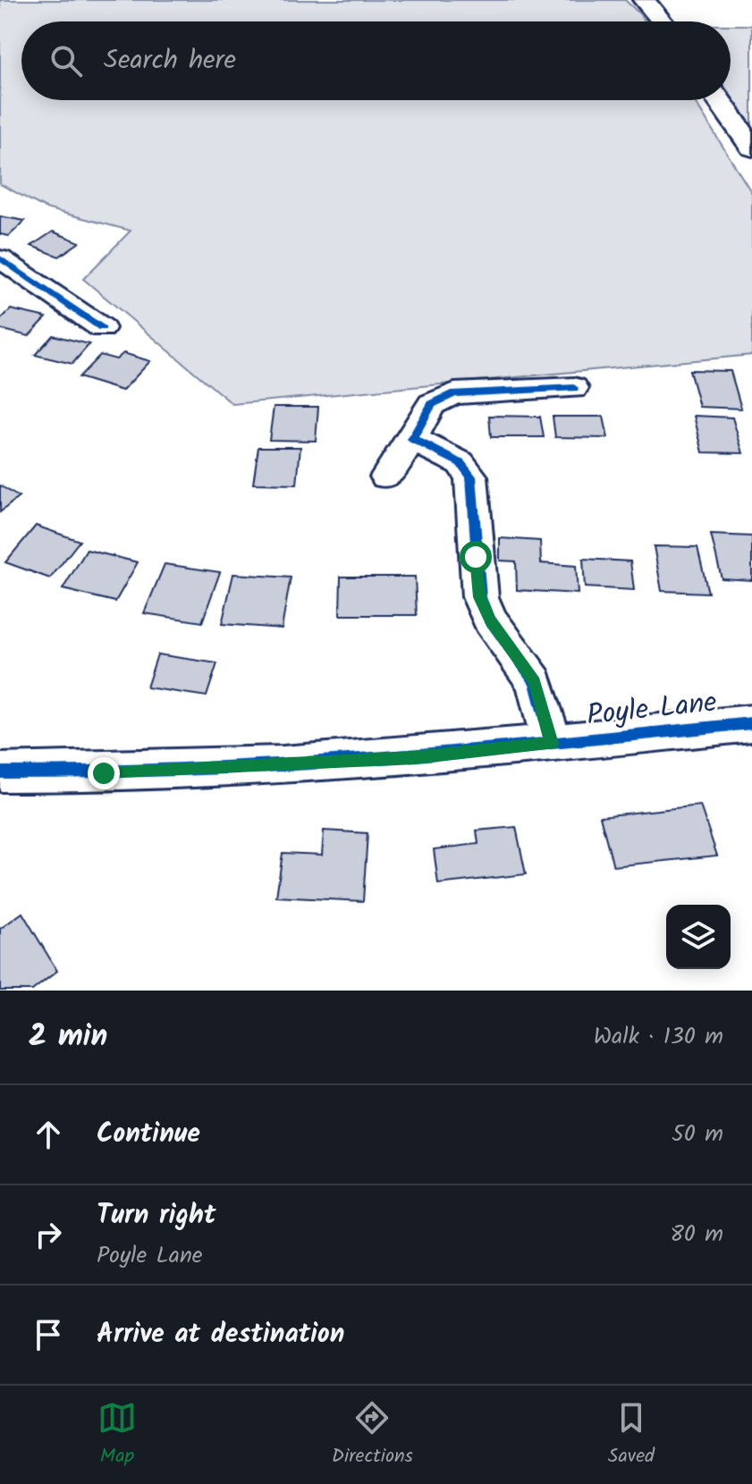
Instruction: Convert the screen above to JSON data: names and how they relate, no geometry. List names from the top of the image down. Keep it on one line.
{"streets":{"street":["Poyle Lane"]},"page":{"search":"Search here","heading":["2 min","Walk · 130 m"],"list":[["Continue","50 m"],["Turn right","Poyle Lane","80 m"],"Arrive at destination"],"nav":["Map","Directions","Saved"]}}
